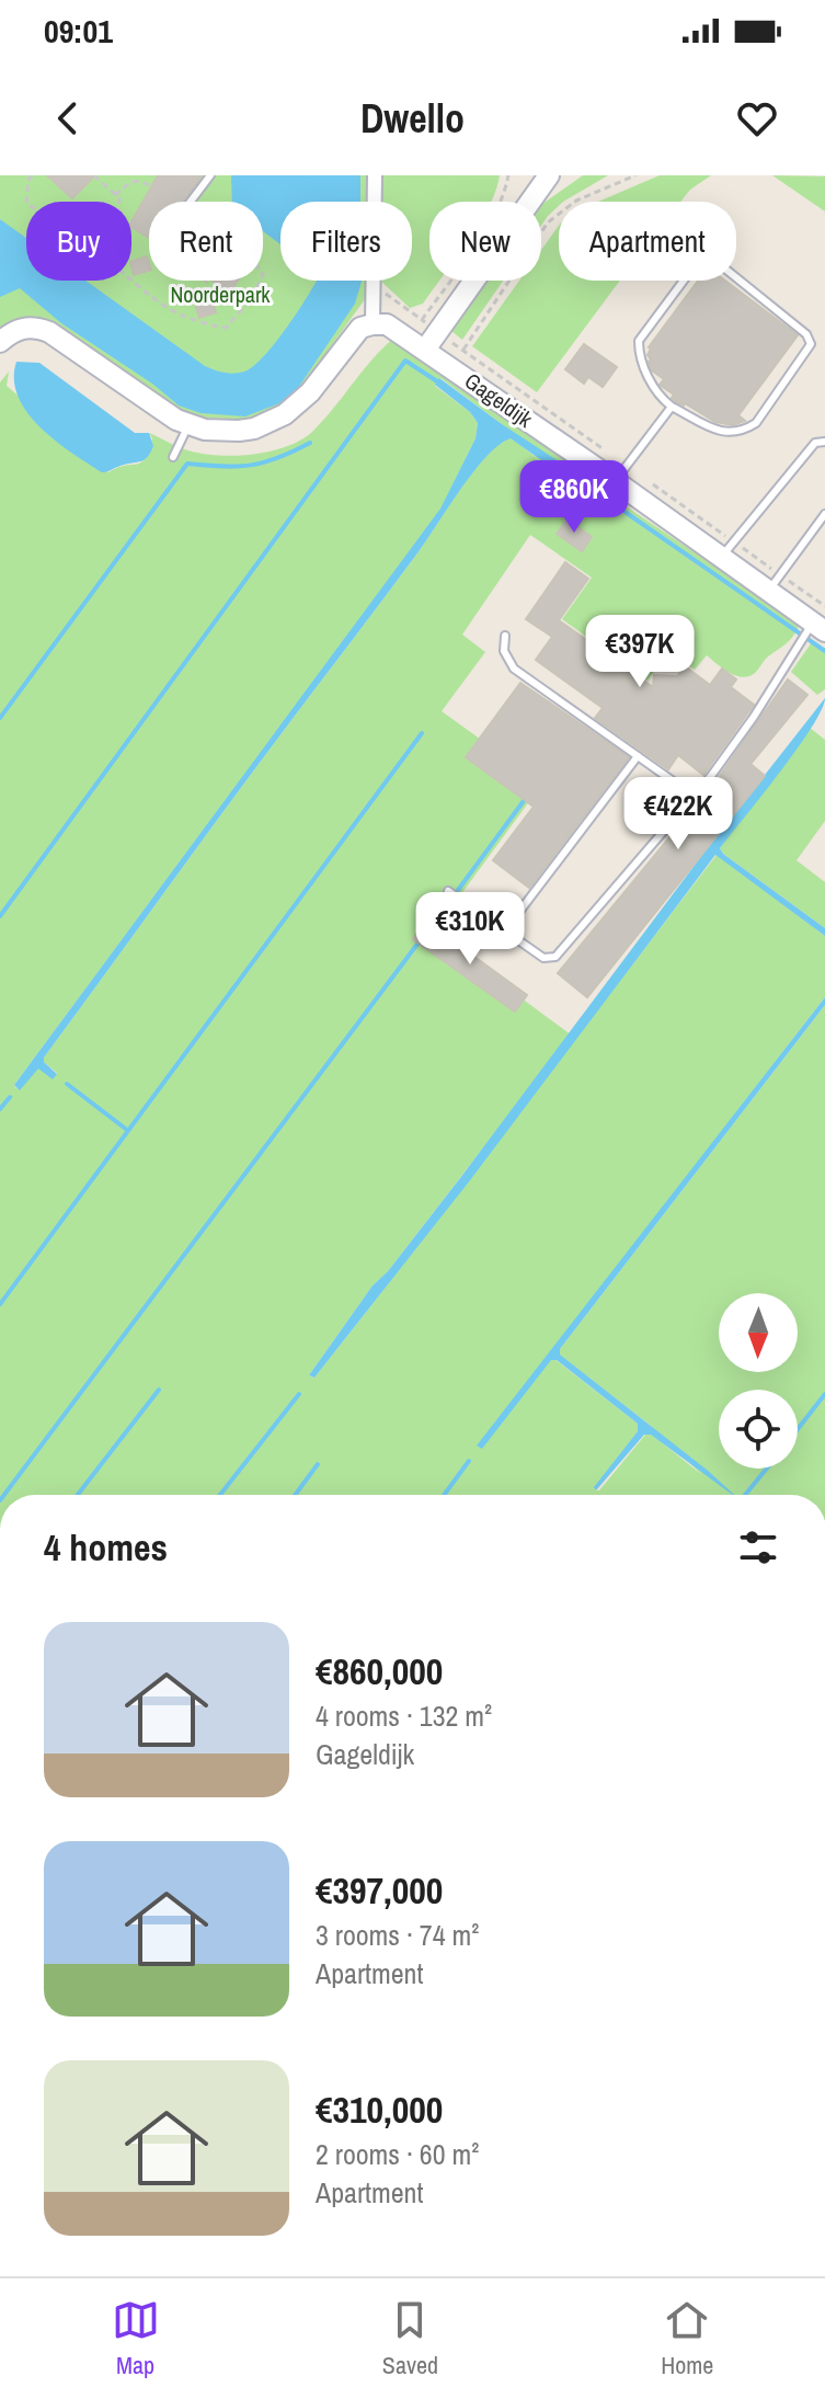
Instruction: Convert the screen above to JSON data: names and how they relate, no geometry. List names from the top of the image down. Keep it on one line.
{"streets":{"street":["Gageldijk"]},"parks":["Noorderpark"],"north":"bottom","page":{"status":"09:01","header":"Dwello","chip":["Buy","Rent","Filters","New","Apartment"],"price":["€860K","€397K","€422K","€310K"],"heading":"4 homes","list":[{"name":"€860,000","note":"4 rooms · 132 m² · Gageldijk"},{"name":"€397,000","note":"3 rooms · 74 m² · Apartment"},{"name":"€310,000","note":"2 rooms · 60 m² · Apartment"}],"tabs":["Map","Saved","Home"]}}
